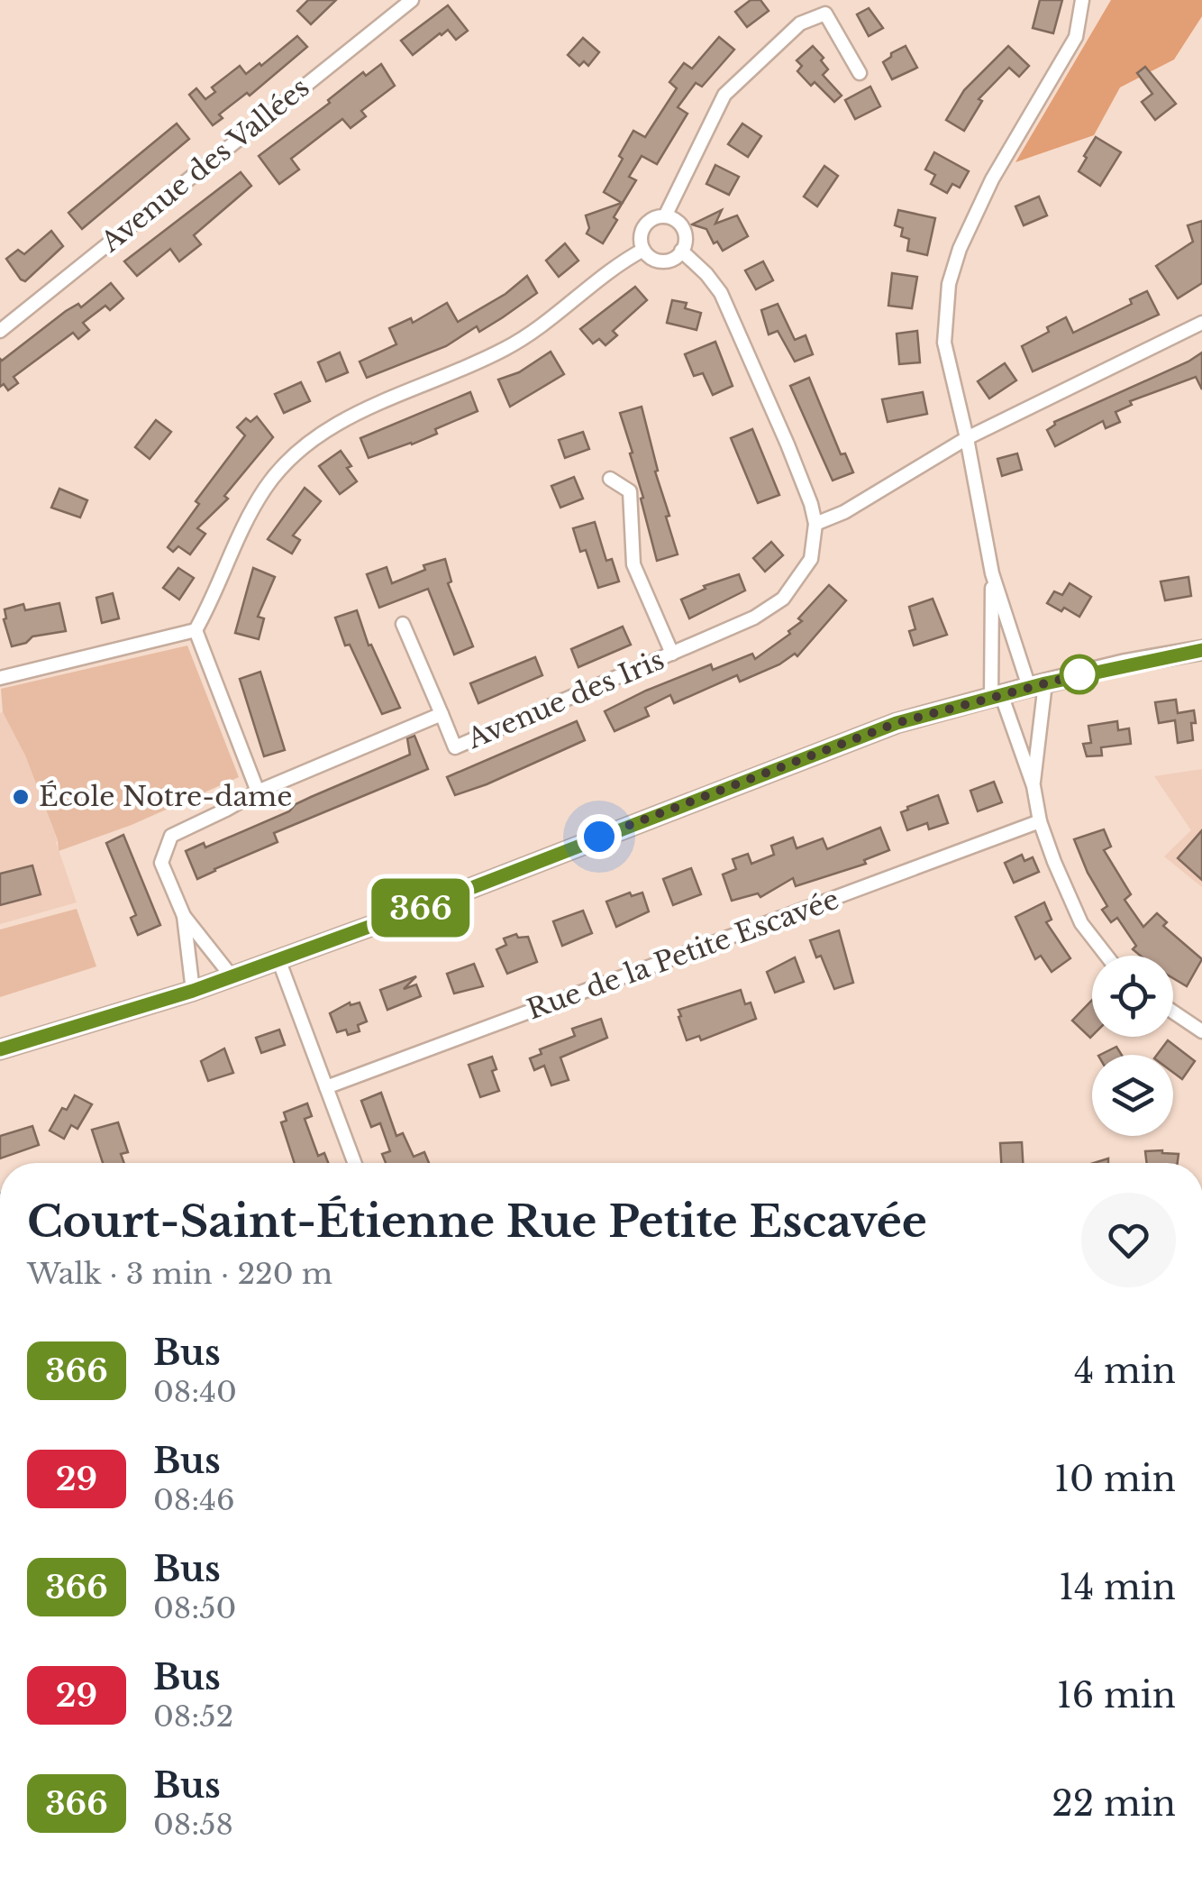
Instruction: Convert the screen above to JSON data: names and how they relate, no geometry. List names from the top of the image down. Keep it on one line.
{"streets":{"street":["Avenue des Vallées","Avenue des Iris","Rue de la Petite Escavée"]},"places":["École Notre-dame"],"lines":["bus line 366"],"page":{"on_map":"366","heading":["Court-Saint-Étienne Rue Petite Escavée","Walk · 3 min · 220 m"],"list":[{"mark":"366","name":"Bus","note":"08:40","value":"4 min"},{"mark":"29","name":"Bus","note":"08:46","value":"10 min"},{"mark":"366","name":"Bus","note":"08:50","value":"14 min"},{"mark":"29","name":"Bus","note":"08:52","value":"16 min"},{"mark":"366","name":"Bus","note":"08:58","value":"22 min"}]}}
